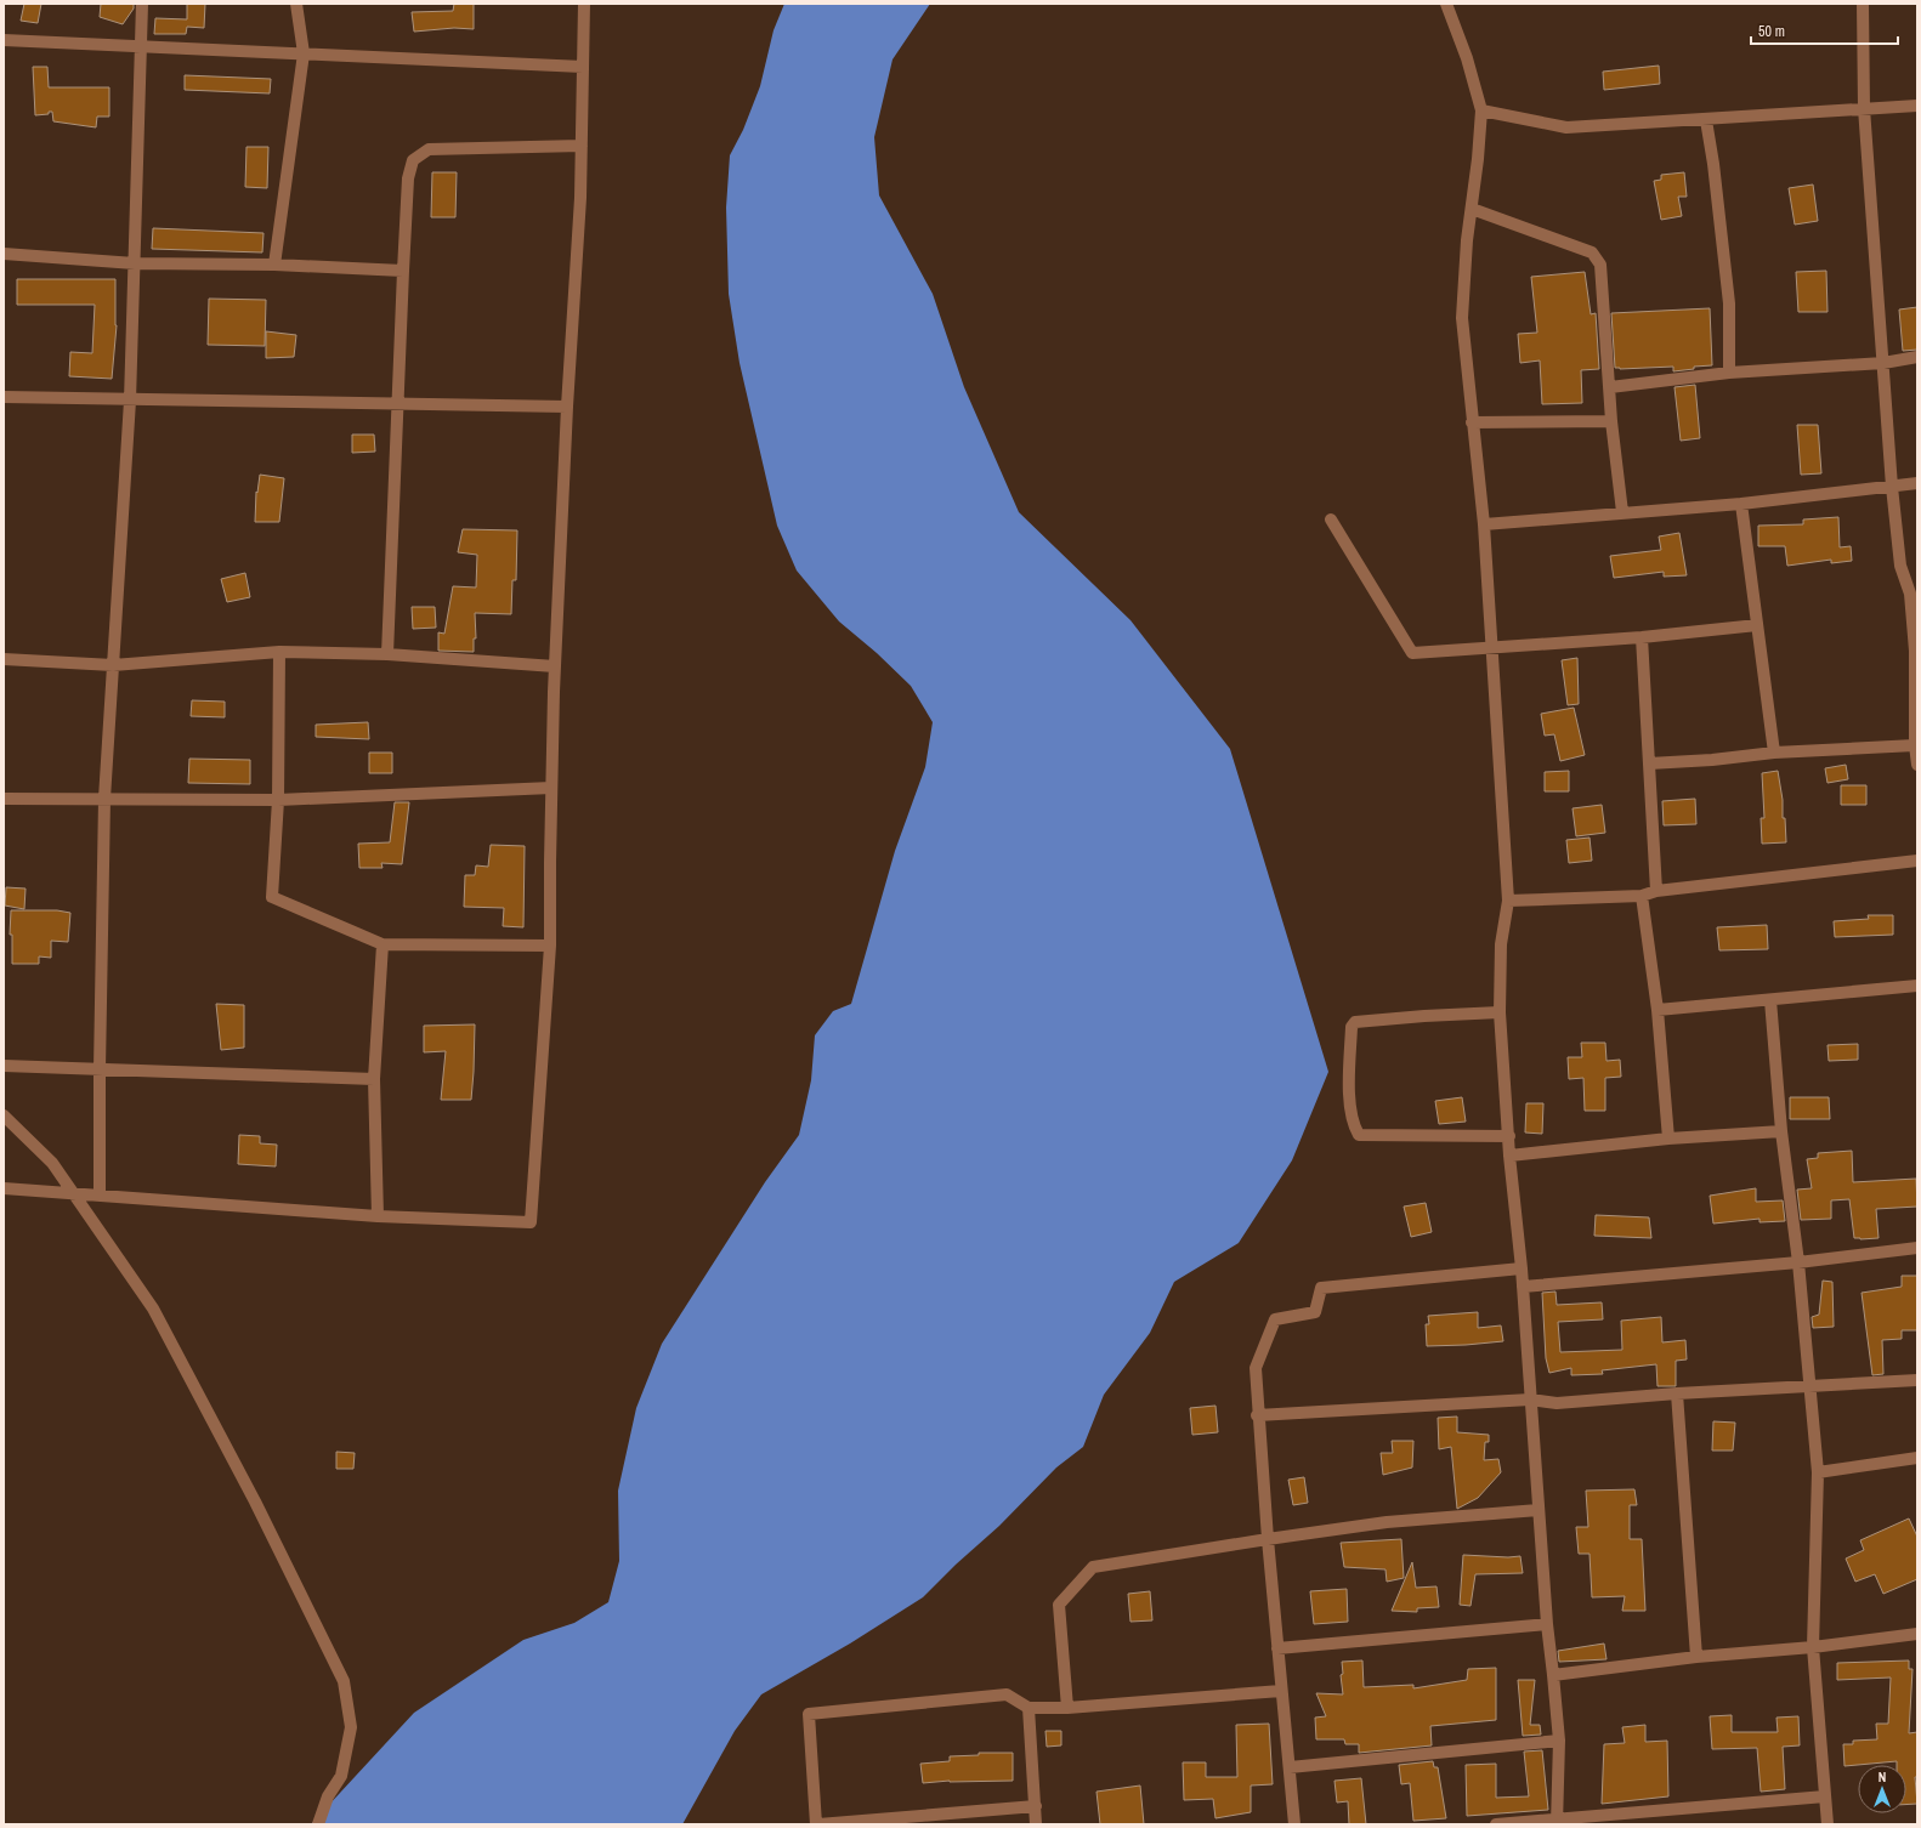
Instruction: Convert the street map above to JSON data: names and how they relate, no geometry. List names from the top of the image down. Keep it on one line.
{"scale_bar":"50 m","north":"top"}
